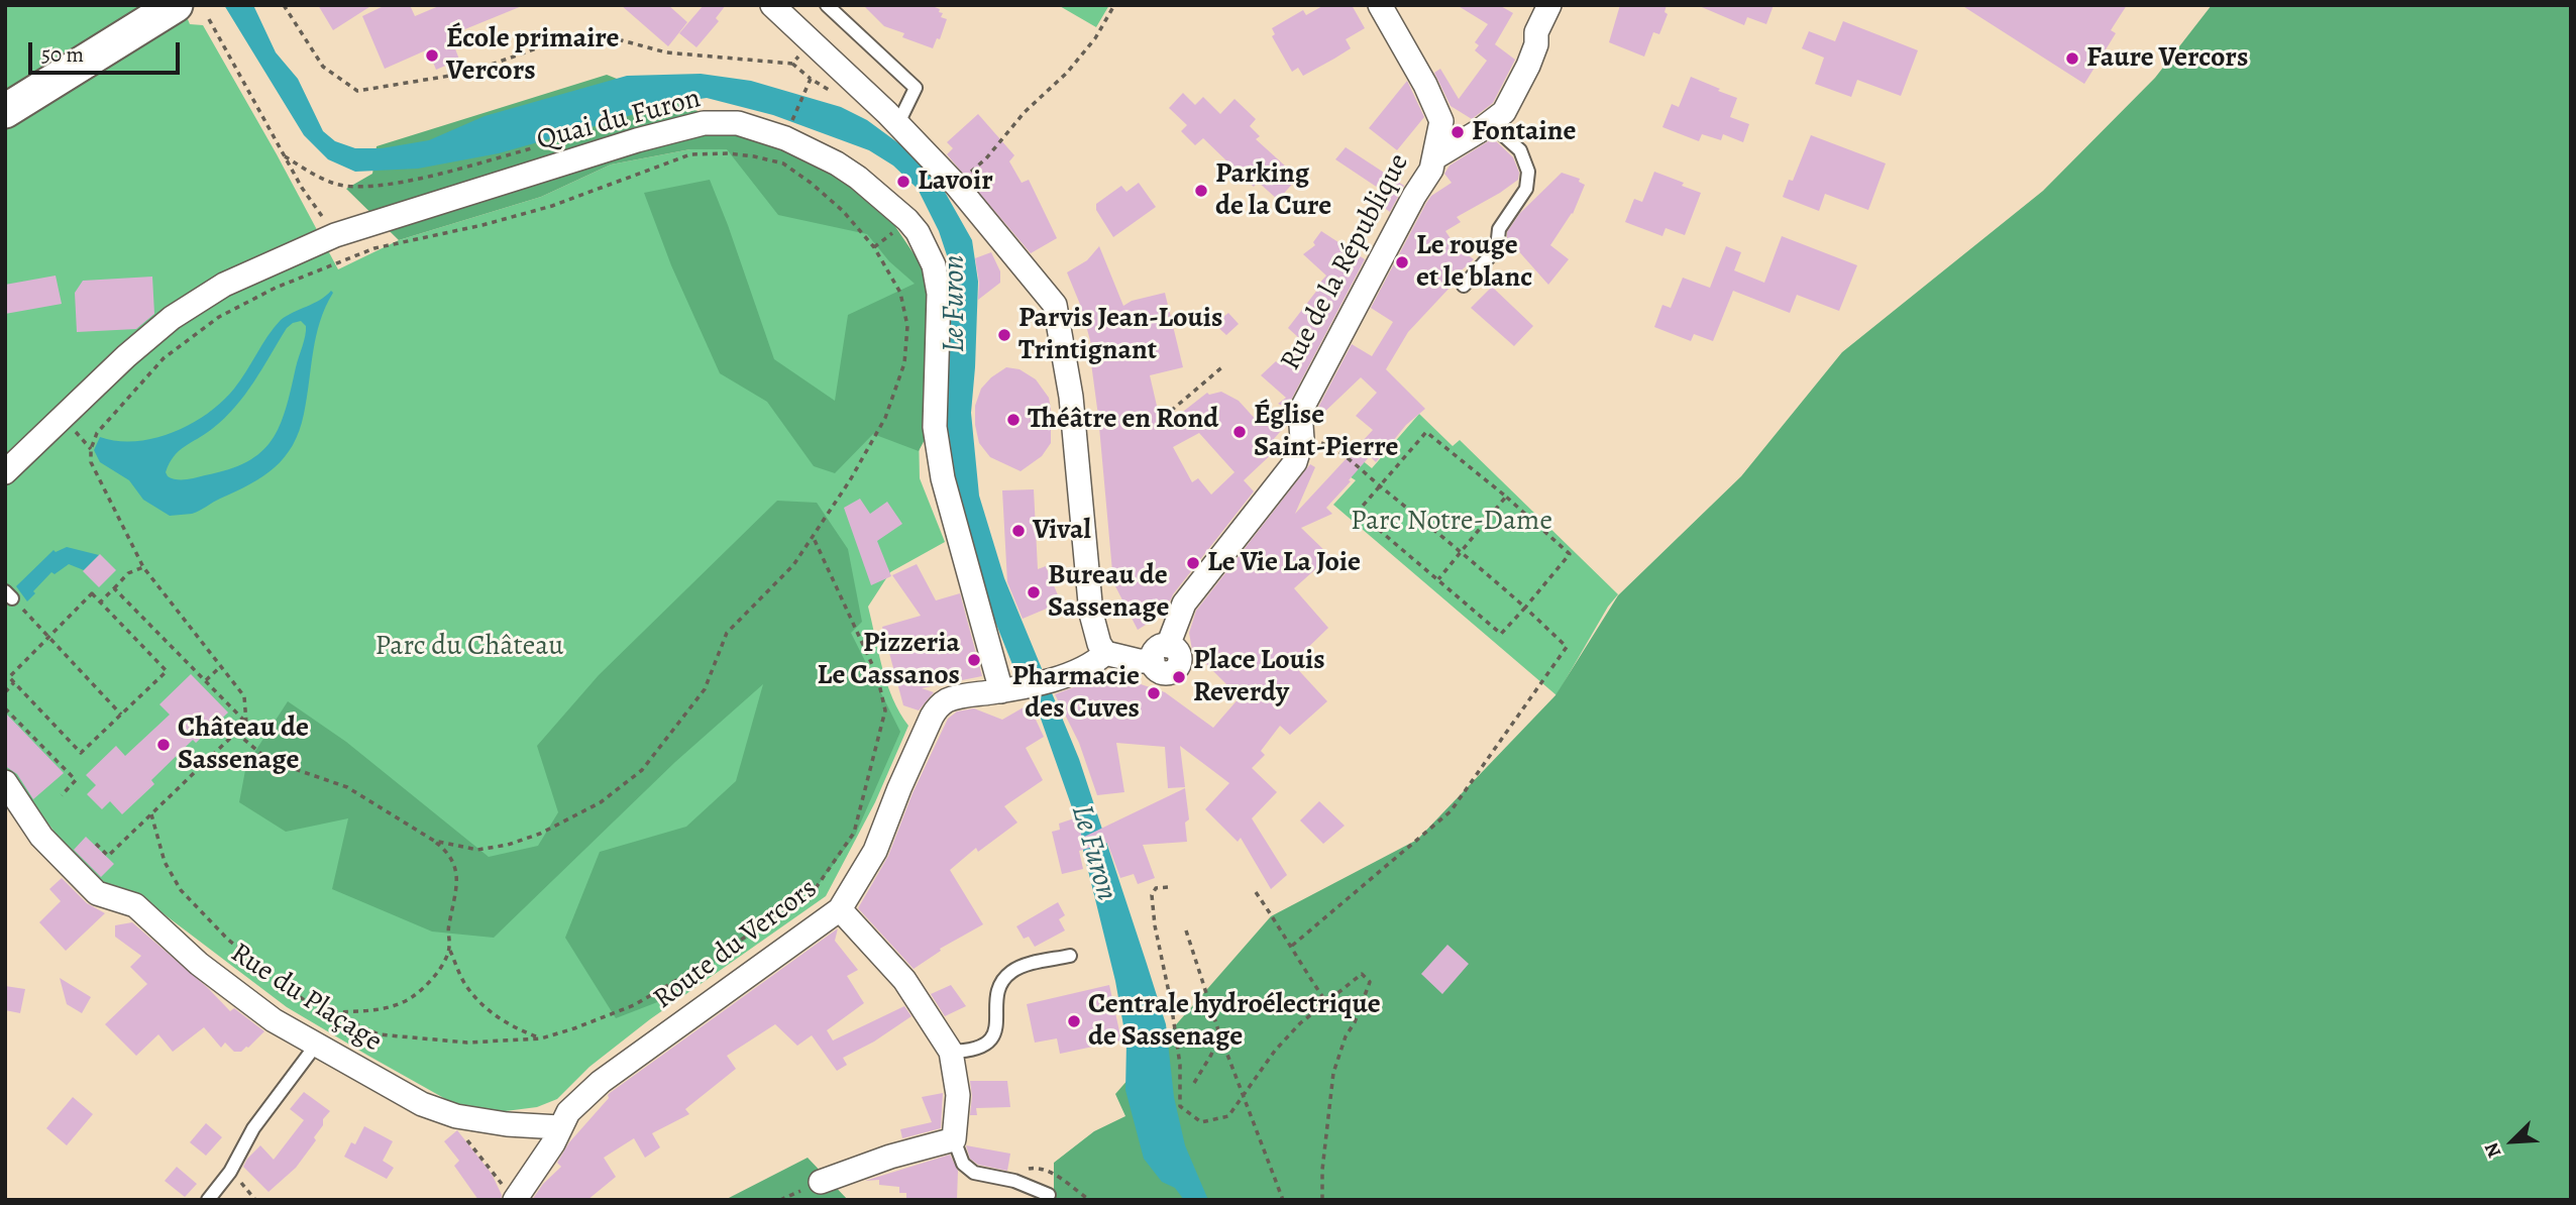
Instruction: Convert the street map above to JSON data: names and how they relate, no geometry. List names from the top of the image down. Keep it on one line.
{"streets":{"street":["Quai du Furon","Rue de la République","Route du Vercors","Rue du Plaçage"]},"crossings":[["Quai du Furon","Route du Vercors"],["Rue de la République","Route du Vercors"],["Route du Vercors","Rue du Plaçage"]],"water":["Le Furon"],"parks":["Parc Notre-Dame","Parc du Château"],"places":["École primaire Vercors","Faure Vercors","Fontaine","Lavoir","Parking de la Cure","Le rouge et le blanc","Parvis Jean-Louis Trintignant","Théâtre en Rond","Église Saint-Pierre","Vival","Le Vie La Joie","Bureau de Sassenage","Pizzeria Le Cassanos","Place Louis Reverdy","Pharmacie des Cuves","Château de Sassenage","Centrale hydroélectrique de Sassenage"],"scale_bar":"50 m","north":"bottom left"}
